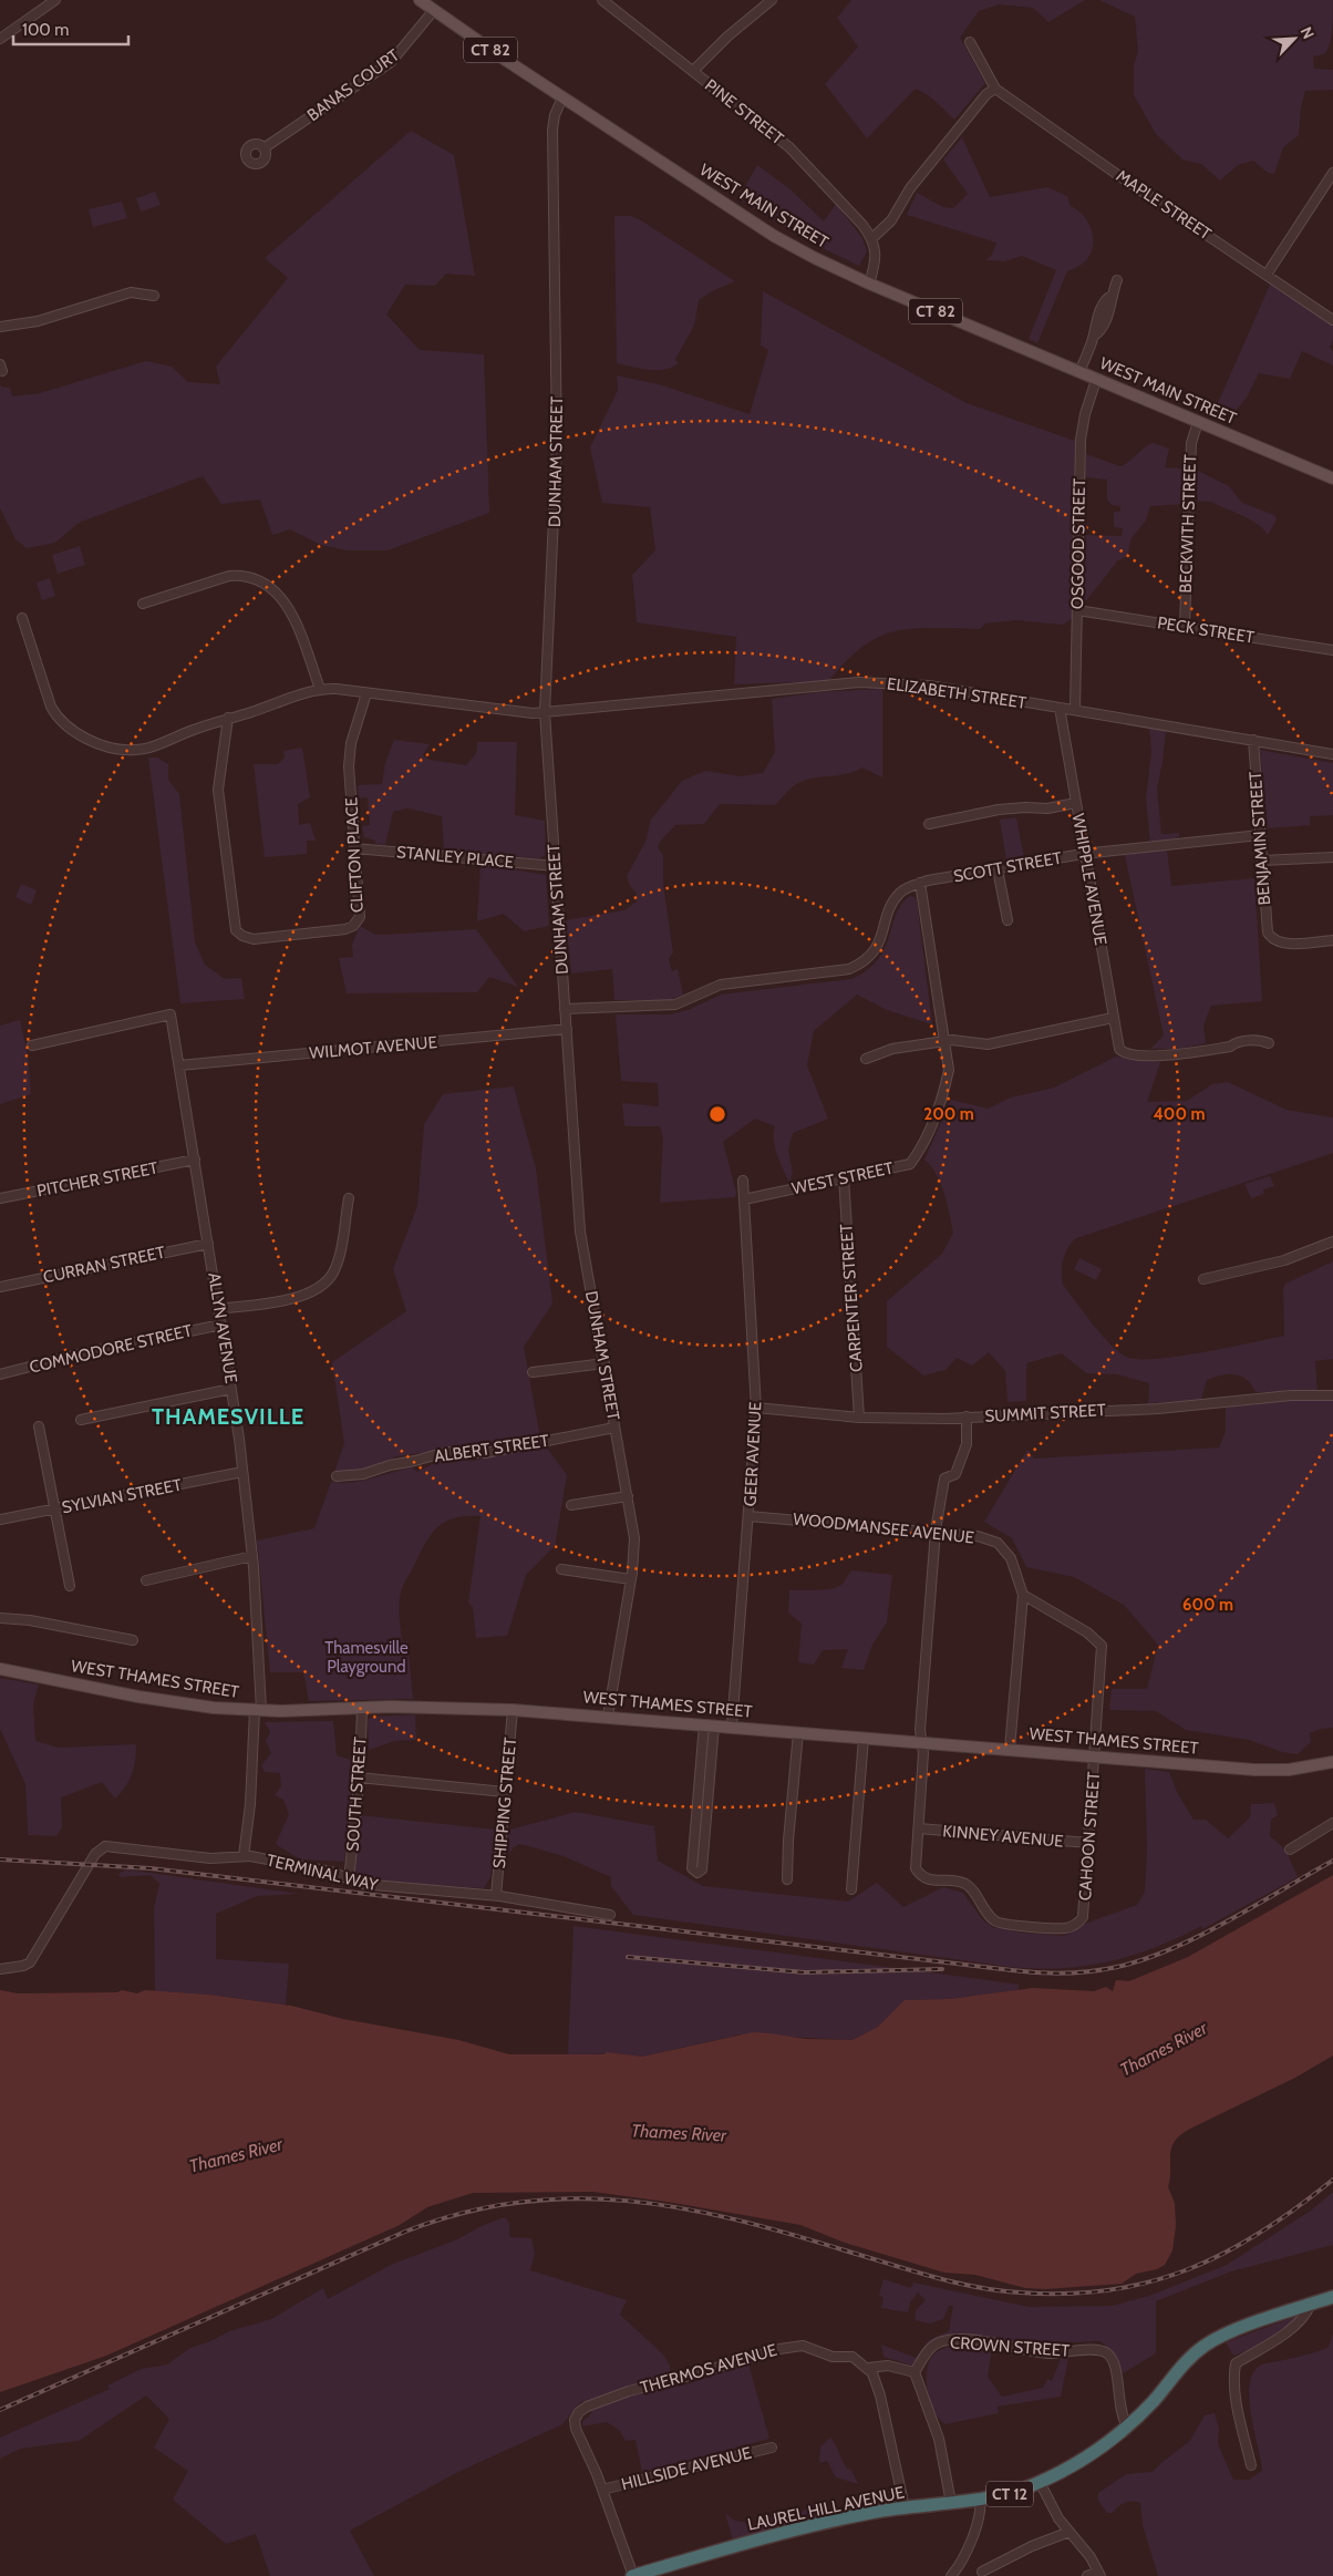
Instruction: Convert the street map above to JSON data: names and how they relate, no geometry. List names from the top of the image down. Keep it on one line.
{"streets":{"highway":["CT 12","LAUREL HILL AVENUE"],"main road":["CT 82","WEST MAIN STREET","WEST THAMES STREET"],"street":["BANAS COURT","PINE STREET","MAPLE STREET","DUNHAM STREET","BECKWITH STREET","OSGOOD STREET","PECK STREET","ELIZABETH STREET","BENJAMIN STREET","CLIFTON PLACE","STANLEY PLACE","SCOTT STREET","WHIPPLE AVENUE","WILMOT AVENUE","WEST STREET","PITCHER STREET","CURRAN STREET","CARPENTER STREET","ALLYN AVENUE","COMMODORE STREET","SUMMIT STREET","ALBERT STREET","GEER AVENUE","SYLVIAN STREET","WOODMANSEE AVENUE","SOUTH STREET","SHIPPING STREET","KINNEY AVENUE","CAHOON STREET","TERMINAL WAY","CROWN STREET","THERMOS AVENUE","HILLSIDE AVENUE"]},"crossings":[["BANAS COURT","WEST MAIN STREET"],["WEST MAIN STREET","DUNHAM STREET"],["WEST MAIN STREET","BECKWITH STREET"],["WEST MAIN STREET","OSGOOD STREET"],["DUNHAM STREET","ELIZABETH STREET"],["DUNHAM STREET","STANLEY PLACE"],["DUNHAM STREET","WILMOT AVENUE"],["DUNHAM STREET","ALBERT STREET"],["DUNHAM STREET","WEST THAMES STREET"],["BECKWITH STREET","PECK STREET"],["OSGOOD STREET","PECK STREET"],["OSGOOD STREET","ELIZABETH STREET"],["ELIZABETH STREET","BENJAMIN STREET"],["ELIZABETH STREET","CLIFTON PLACE"],["ELIZABETH STREET","WHIPPLE AVENUE"],["BENJAMIN STREET","SCOTT STREET"],["CLIFTON PLACE","STANLEY PLACE"],["SCOTT STREET","WHIPPLE AVENUE"],["WILMOT AVENUE","ALLYN AVENUE"],["WEST STREET","CARPENTER STREET"],["WEST STREET","GEER AVENUE"],["PITCHER STREET","ALLYN AVENUE"],["CURRAN STREET","ALLYN AVENUE"],["CARPENTER STREET","SUMMIT STREET"],["ALLYN AVENUE","COMMODORE STREET"],["ALLYN AVENUE","SYLVIAN STREET"],["ALLYN AVENUE","WEST THAMES STREET"],["ALLYN AVENUE","TERMINAL WAY"],["SUMMIT STREET","GEER AVENUE"],["GEER AVENUE","WOODMANSEE AVENUE"],["GEER AVENUE","WEST THAMES STREET"],["WOODMANSEE AVENUE","CAHOON STREET"],["WEST THAMES STREET","SOUTH STREET"],["WEST THAMES STREET","SHIPPING STREET"],["WEST THAMES STREET","CAHOON STREET"],["SOUTH STREET","TERMINAL WAY"],["SHIPPING STREET","TERMINAL WAY"],["KINNEY AVENUE","CAHOON STREET"],["CROWN STREET","LAUREL HILL AVENUE"],["THERMOS AVENUE","HILLSIDE AVENUE"],["THERMOS AVENUE","LAUREL HILL AVENUE"]],"districts":["THAMESVILLE"],"water":["Thames River"],"parks":["Thamesville Playground"],"scale_bar":"100 m","north":"top right","rings":["200 m","400 m","600 m"]}
